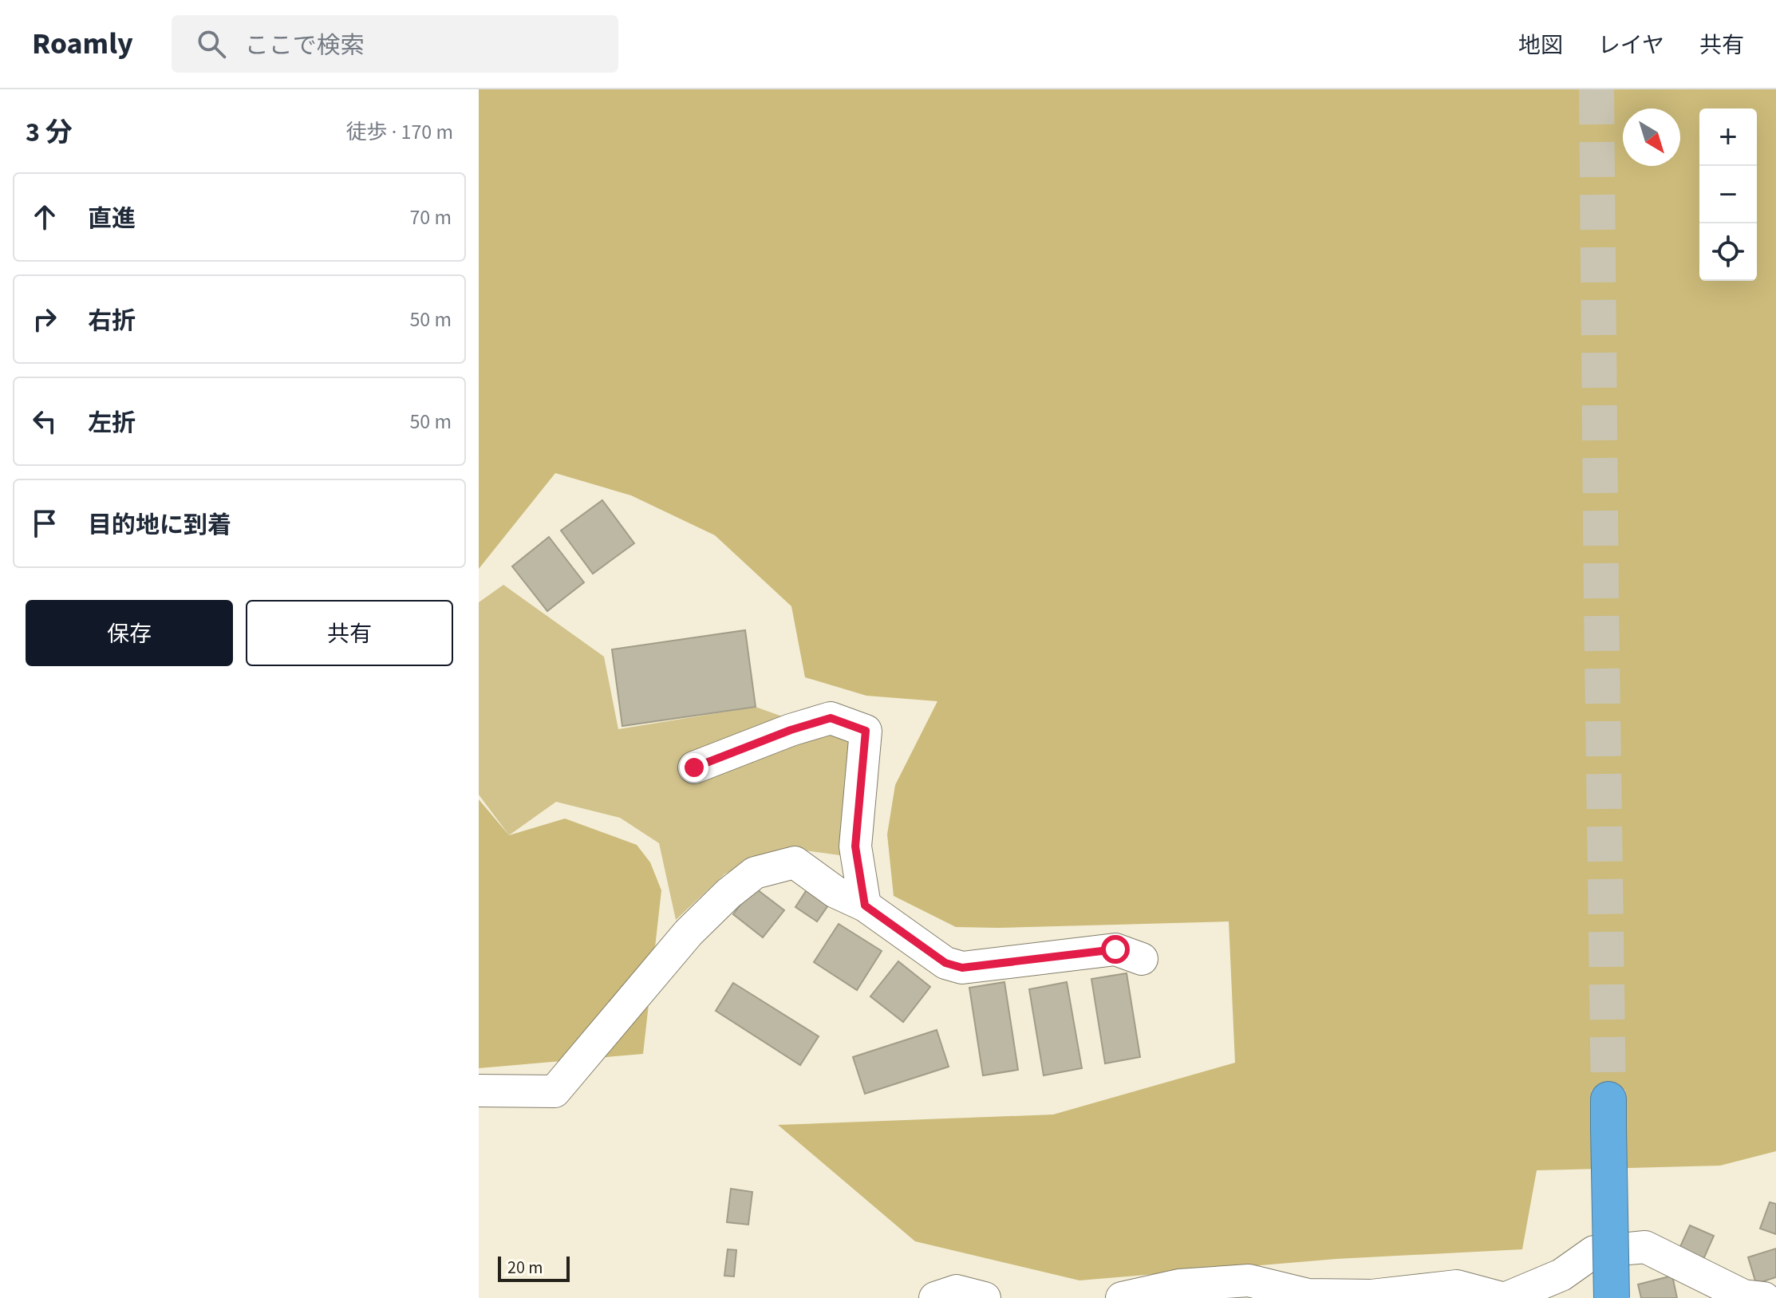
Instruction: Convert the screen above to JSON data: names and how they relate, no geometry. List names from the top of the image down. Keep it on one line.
{"scale_bar":"20 m","north":"bottom right","page":{"header":"Roamly","search":"ここで検索","nav":["地図","レイヤ","共有"],"heading":["3 分","徒歩 · 170 m"],"map_buttons":["+","−"],"list":[["直進","70 m"],["右折","50 m"],["左折","50 m"],"目的地に到着"],"buttons":["保存","共有"],"scale":"20 m"}}
